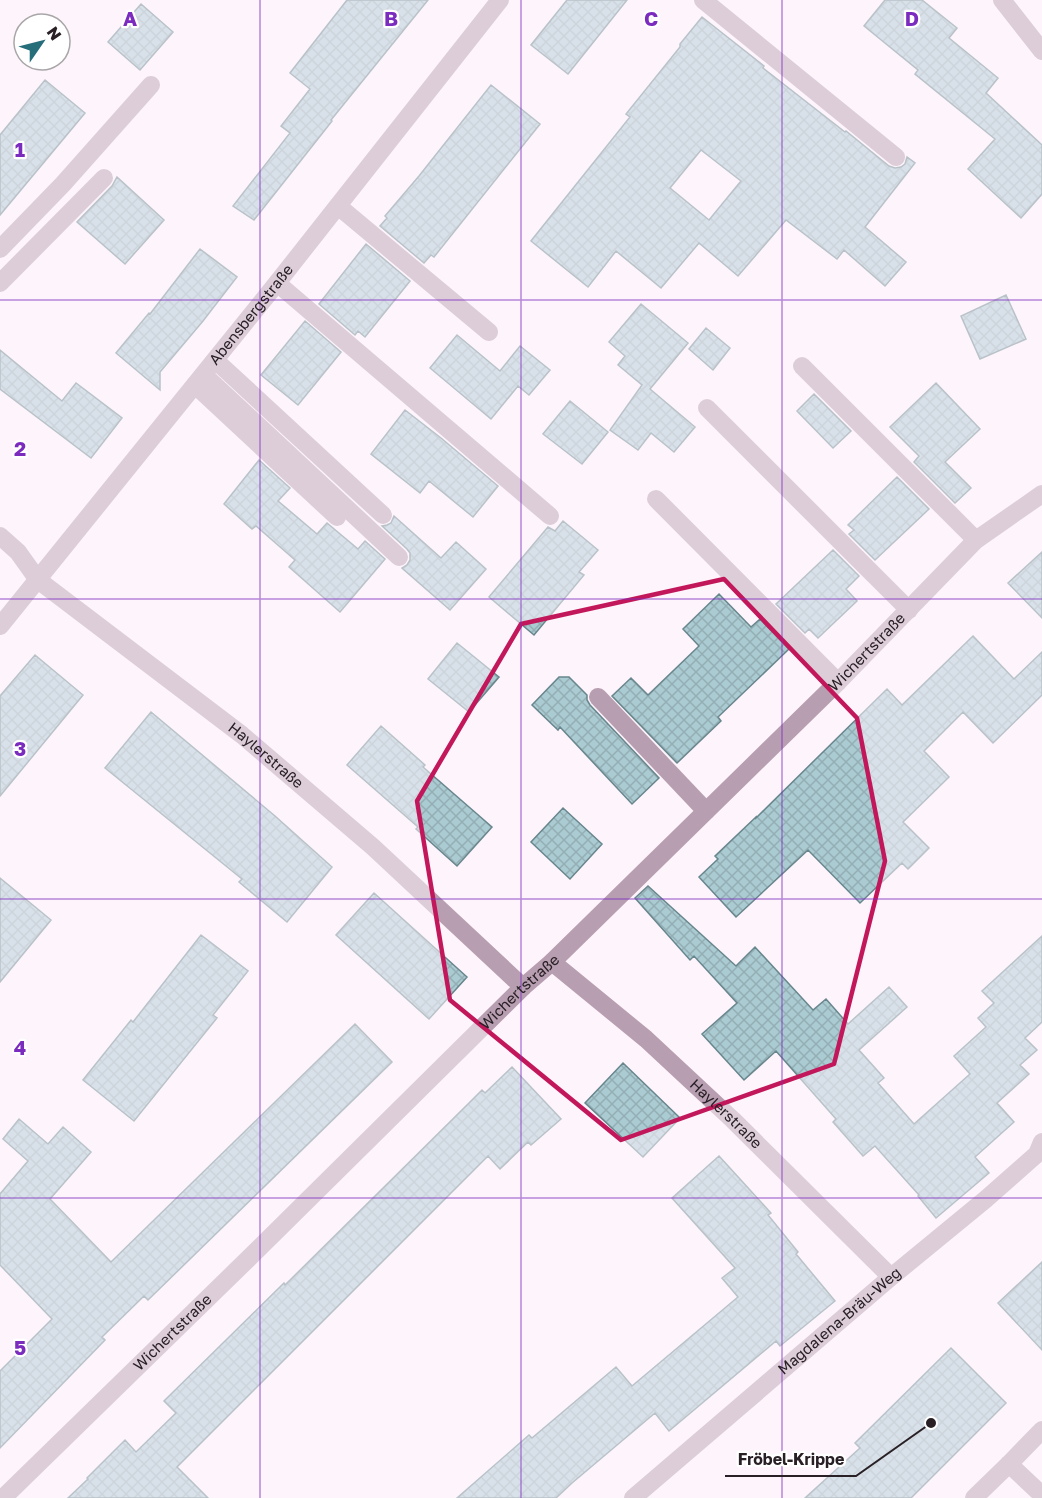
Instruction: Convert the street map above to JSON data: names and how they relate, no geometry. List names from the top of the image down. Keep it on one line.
{"streets":{"street":["Abensbergstraße","Wichertstraße","Haylerstraße","Magdalena-Bräu-Weg"]},"crossings":[["Abensbergstraße","Haylerstraße"],["Wichertstraße","Haylerstraße"],["Haylerstraße","Magdalena-Bräu-Weg"]],"places":["Fröbel-Krippe"],"north":"top right","grid":{"columns":["A","B","C","D"],"rows":["1","2","3","4","5"]}}
